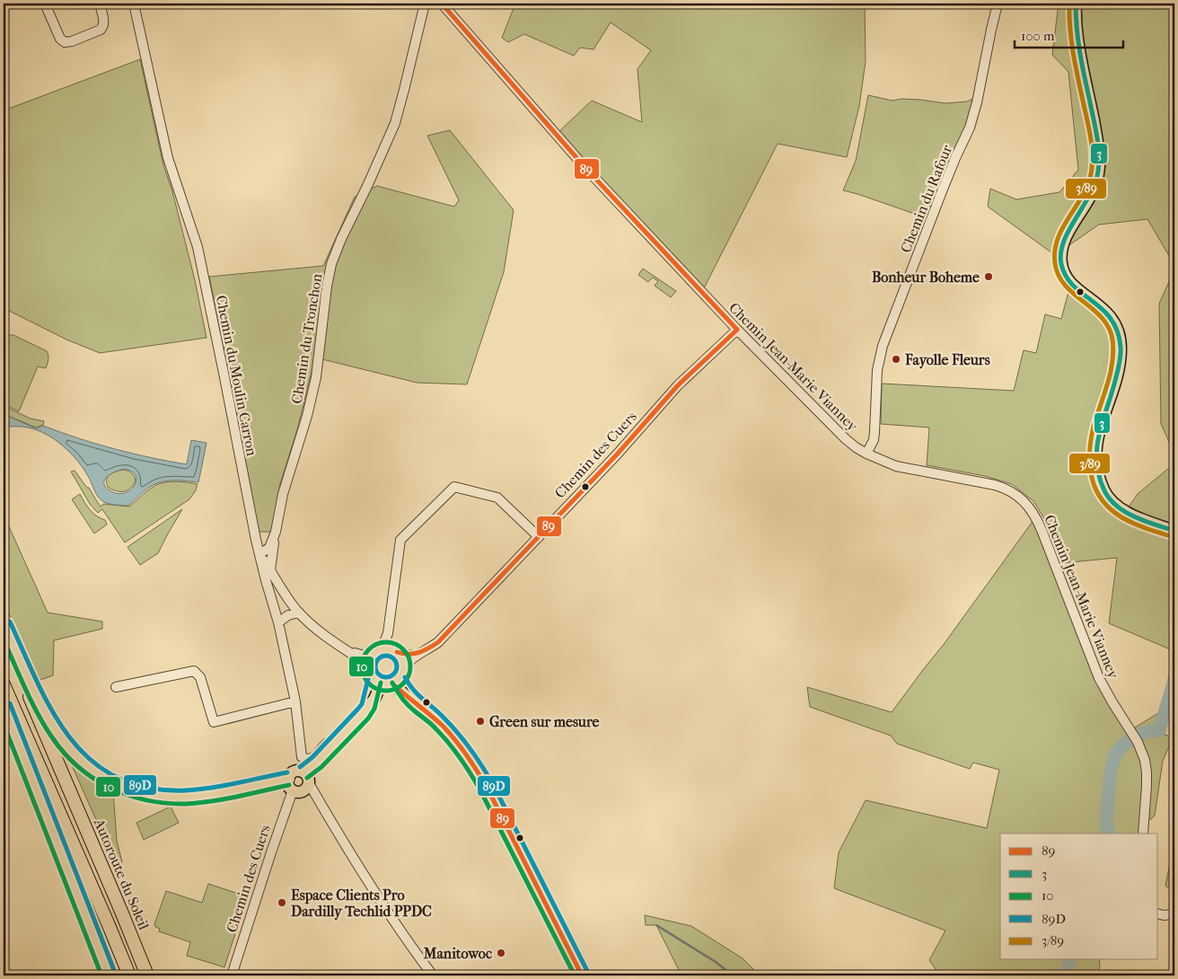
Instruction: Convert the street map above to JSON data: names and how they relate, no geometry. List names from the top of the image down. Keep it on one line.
{"streets":{"highway":["Autoroute du Soleil"],"street":["Chemin du Rafour","Chemin du Tronchon","Chemin Jean-Marie Vianney","Chemin du Moulin Carron","Chemin des Cuers"]},"crossings":[["Chemin du Rafour","Chemin Jean-Marie Vianney"],["Chemin du Tronchon","Chemin du Moulin Carron"],["Chemin Jean-Marie Vianney","Chemin des Cuers"]],"places":["Bonheur Boheme","Fayolle Fleurs","Green sur mesure","Espace Clients Pro Dardilly Techlid PPDC","Manitowoc"],"lines":["transit line 89","transit line 3","transit line 3/89","transit line 89D","transit line 10"],"legend":["89","3","10","89D","3/89"],"scale_bar":"100 m"}
